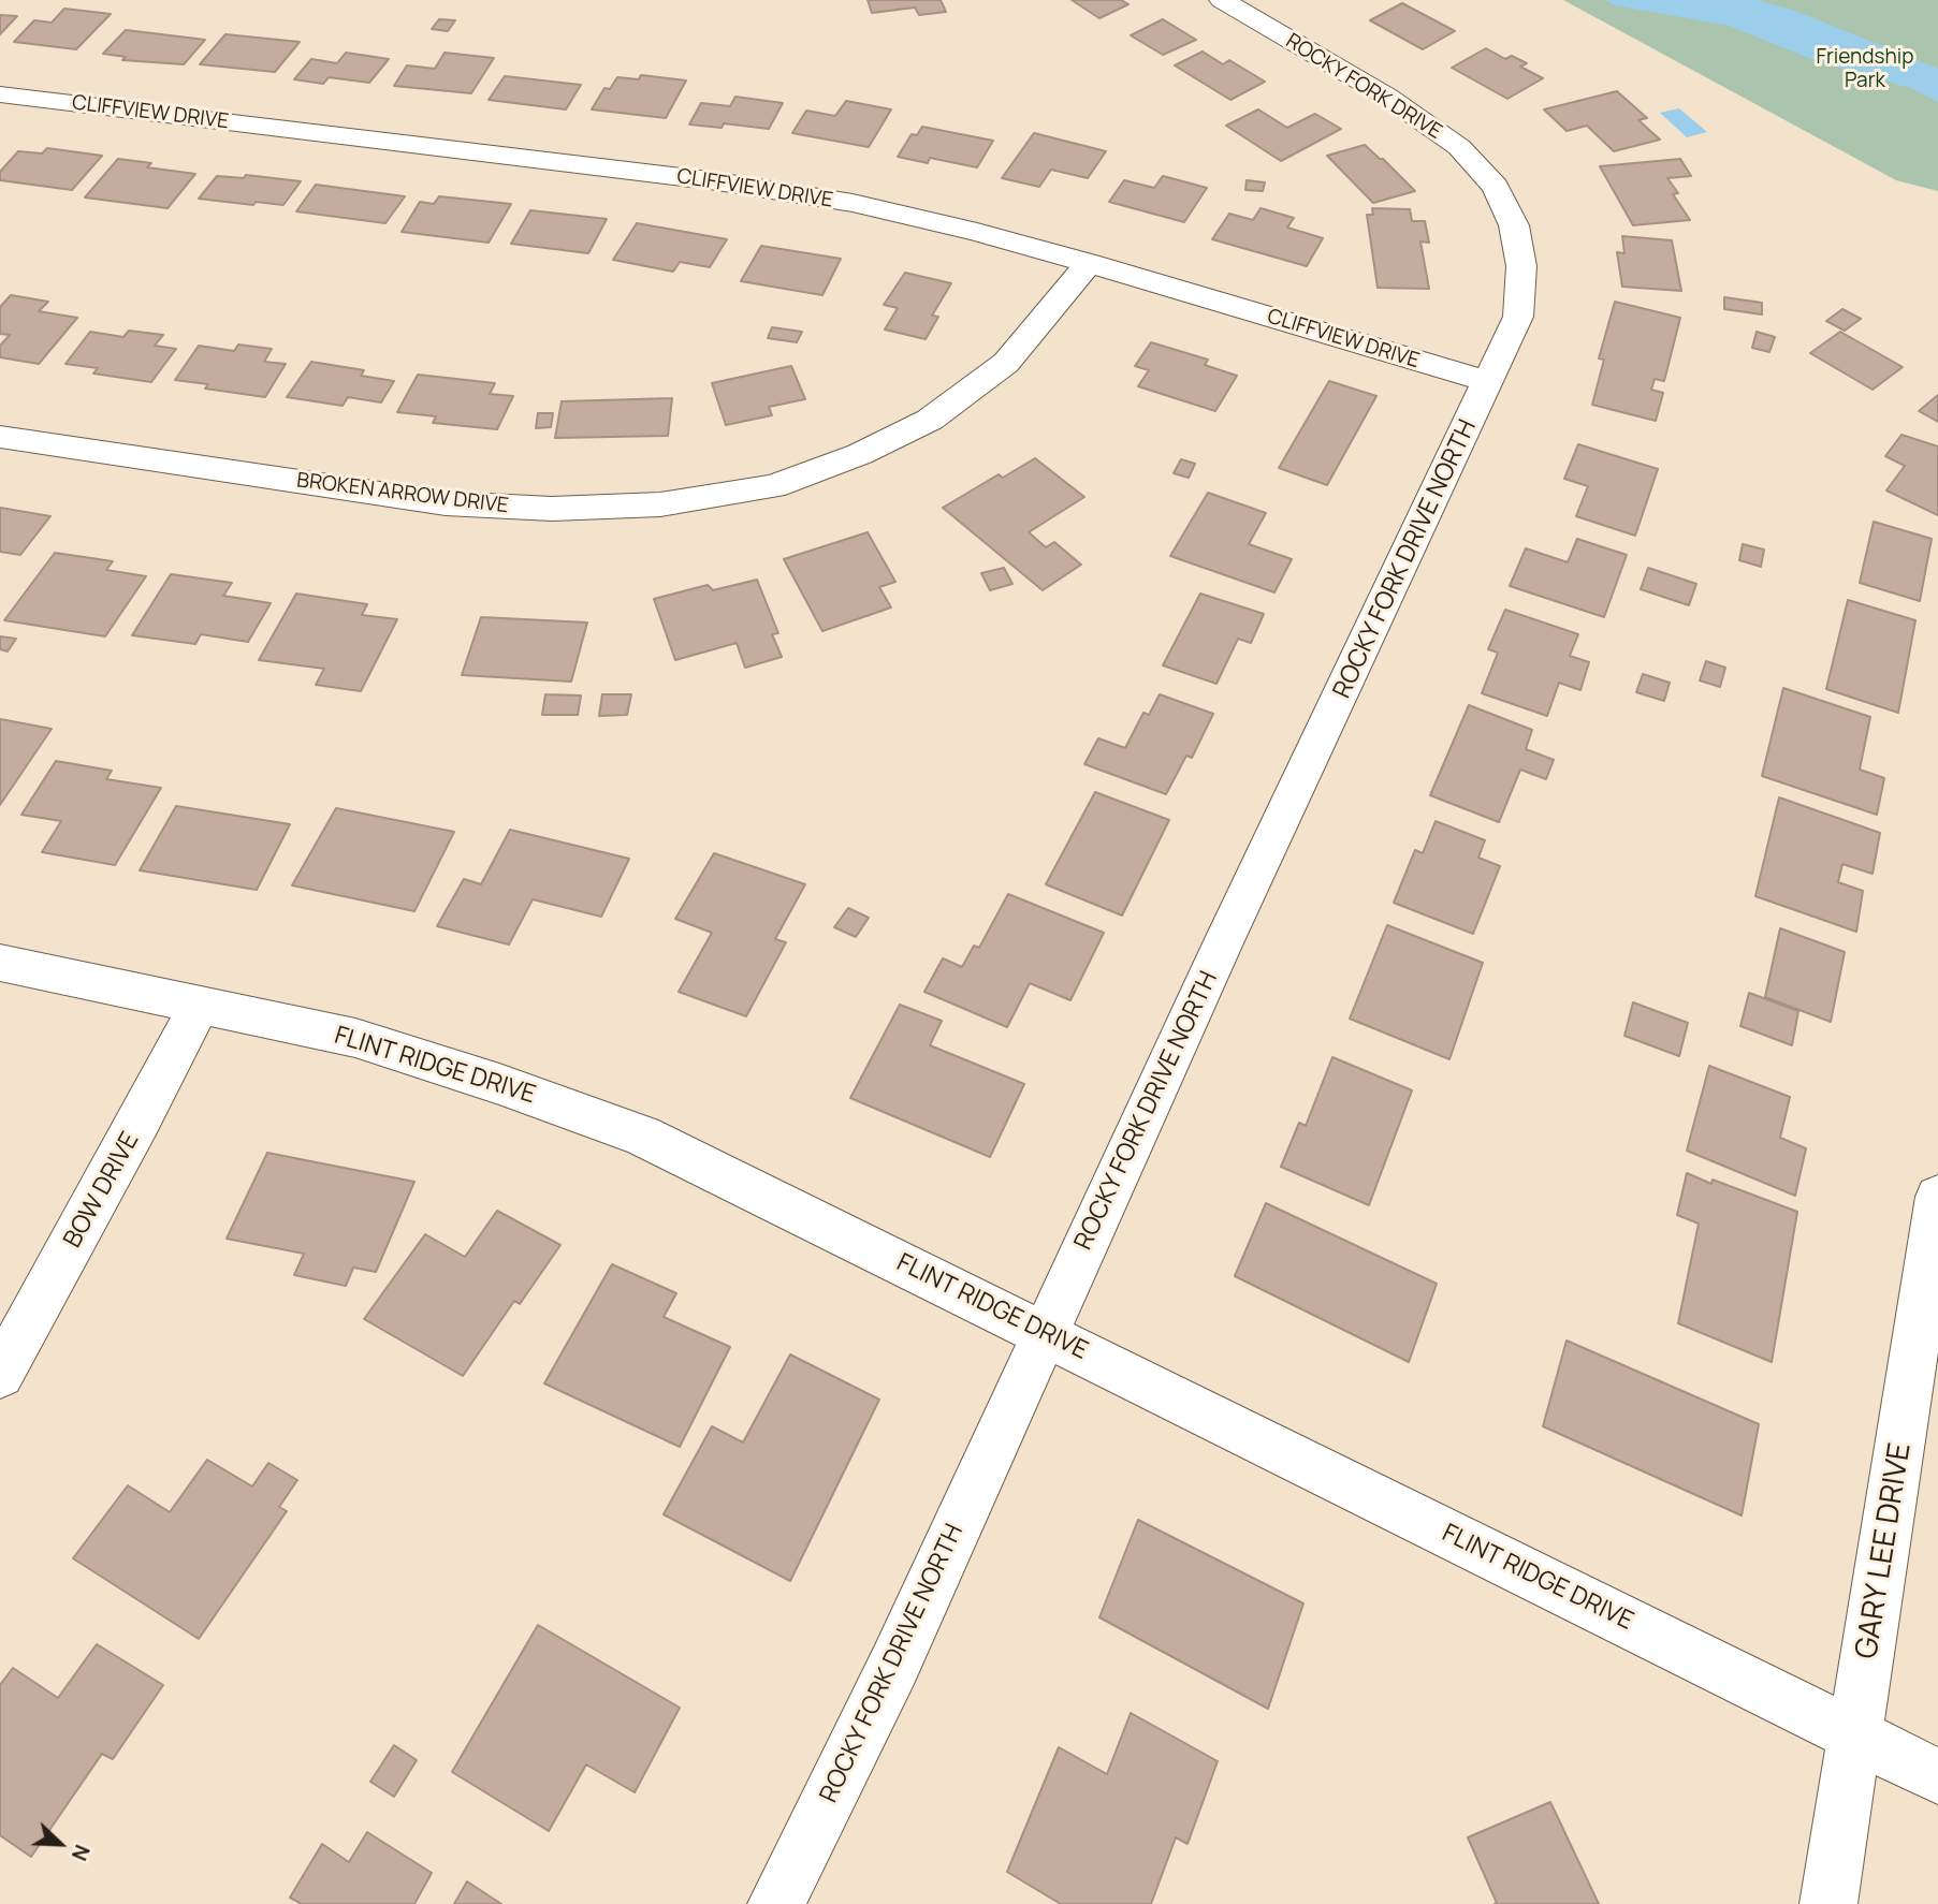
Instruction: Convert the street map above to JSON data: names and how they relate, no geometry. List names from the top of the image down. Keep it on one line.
{"streets":{"street":["ROCKY FORK DRIVE","CLIFFVIEW DRIVE","BROKEN ARROW DRIVE","ROCKY FORK DRIVE NORTH","FLINT RIDGE DRIVE","BOW DRIVE","GARY LEE DRIVE"]},"crossings":[["ROCKY FORK DRIVE","ROCKY FORK DRIVE NORTH"],["CLIFFVIEW DRIVE","BROKEN ARROW DRIVE"],["CLIFFVIEW DRIVE","ROCKY FORK DRIVE NORTH"],["ROCKY FORK DRIVE NORTH","FLINT RIDGE DRIVE"],["FLINT RIDGE DRIVE","BOW DRIVE"],["FLINT RIDGE DRIVE","GARY LEE DRIVE"]],"parks":["Friendship Park"],"north":"bottom right"}
